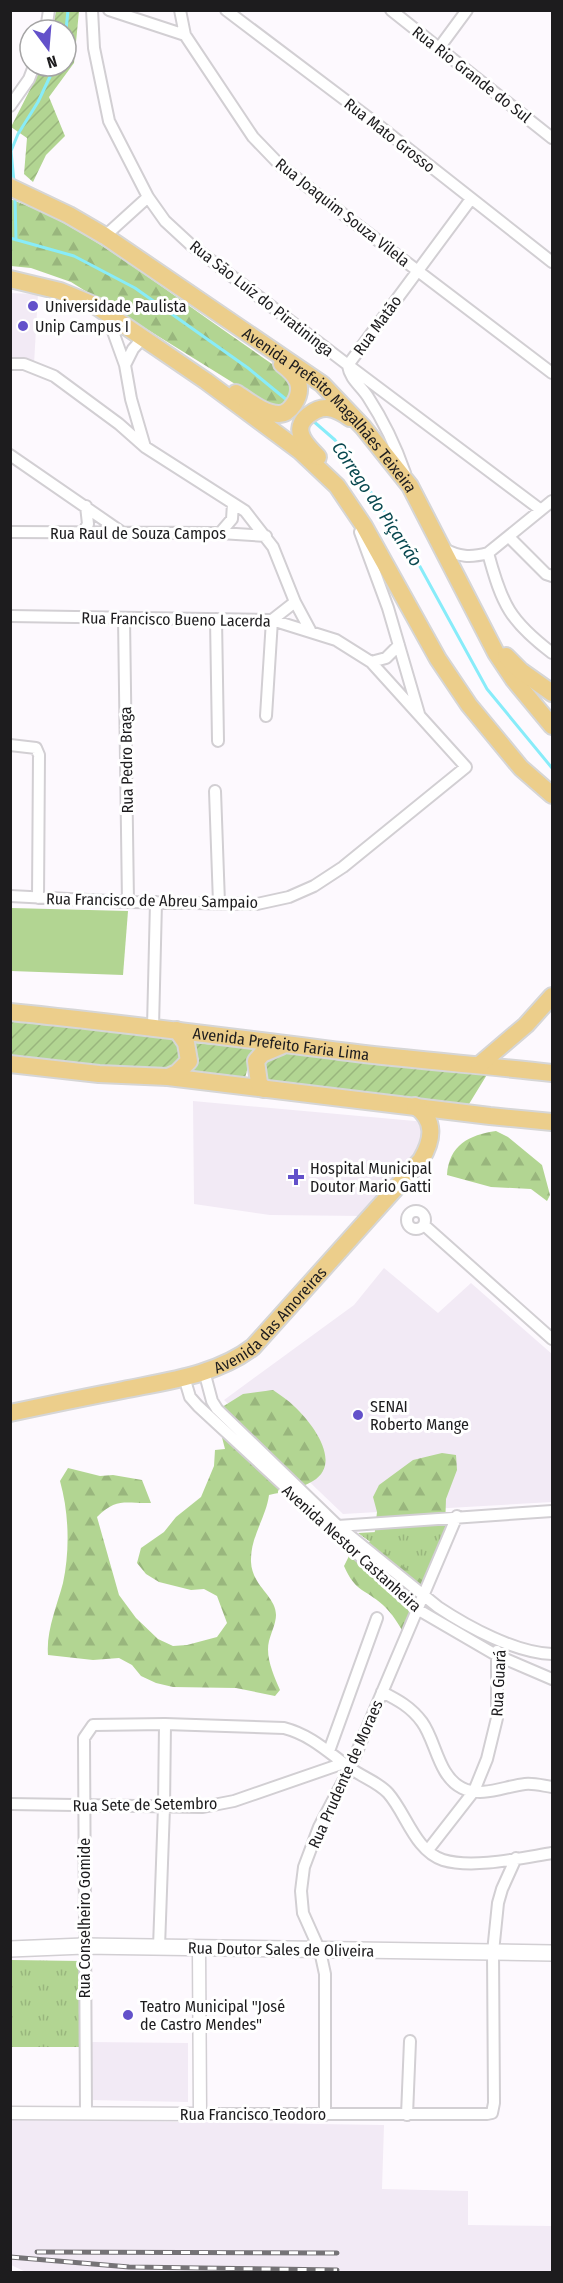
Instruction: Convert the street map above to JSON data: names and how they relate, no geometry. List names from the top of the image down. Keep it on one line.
{"streets":{"main road":["Avenida Prefeito Magalhães Teixeira","Avenida Prefeito Faria Lima","Avenida das Amoreiras","Rua Doutor Sales de Oliveira"],"street":["Rua Rio Grande do Sul","Rua Mato Grosso","Rua Joaquim Souza Vilela","Rua São Luíz do Piratininga","Rua Matão","Rua Raul de Souza Campos","Rua Francisco Bueno Lacerda","Rua Pedro Braga","Rua Francisco de Abreu Sampaio","Avenida Nestor Castanheira","Rua Guará","Rua Prudente de Moraes","Rua Sete de Setembro","Rua Conselheiro Gomide","Rua Francisco Teodoro"]},"crossings":[["Rua Mato Grosso","Rua Matão"],["Rua Joaquim Souza Vilela","Rua Matão"],["Rua São Luíz do Piratininga","Rua Matão"],["Rua Francisco Bueno Lacerda","Rua Pedro Braga"],["Rua Francisco Bueno Lacerda","Rua Francisco de Abreu Sampaio"],["Rua Pedro Braga","Rua Francisco de Abreu Sampaio"],["Avenida das Amoreiras","Avenida Nestor Castanheira"],["Avenida Nestor Castanheira","Rua Guará"],["Avenida Nestor Castanheira","Rua Prudente de Moraes"],["Rua Prudente de Moraes","Rua Sete de Setembro"],["Rua Prudente de Moraes","Rua Doutor Sales de Oliveira"],["Rua Prudente de Moraes","Rua Francisco Teodoro"],["Rua Sete de Setembro","Rua Conselheiro Gomide"],["Rua Conselheiro Gomide","Rua Doutor Sales de Oliveira"],["Rua Conselheiro Gomide","Rua Francisco Teodoro"],["Rua Doutor Sales de Oliveira","Rua Francisco Teodoro"]],"water":["Córrego do Piçarrão"],"places":{"other":["Universidade Paulista","Unip Campus I","SENAI Roberto Mange","Teatro Municipal \"José de Castro Mendes\""],"health":["Hospital Municipal Doutor Mario Gatti"]},"north":"bottom"}
